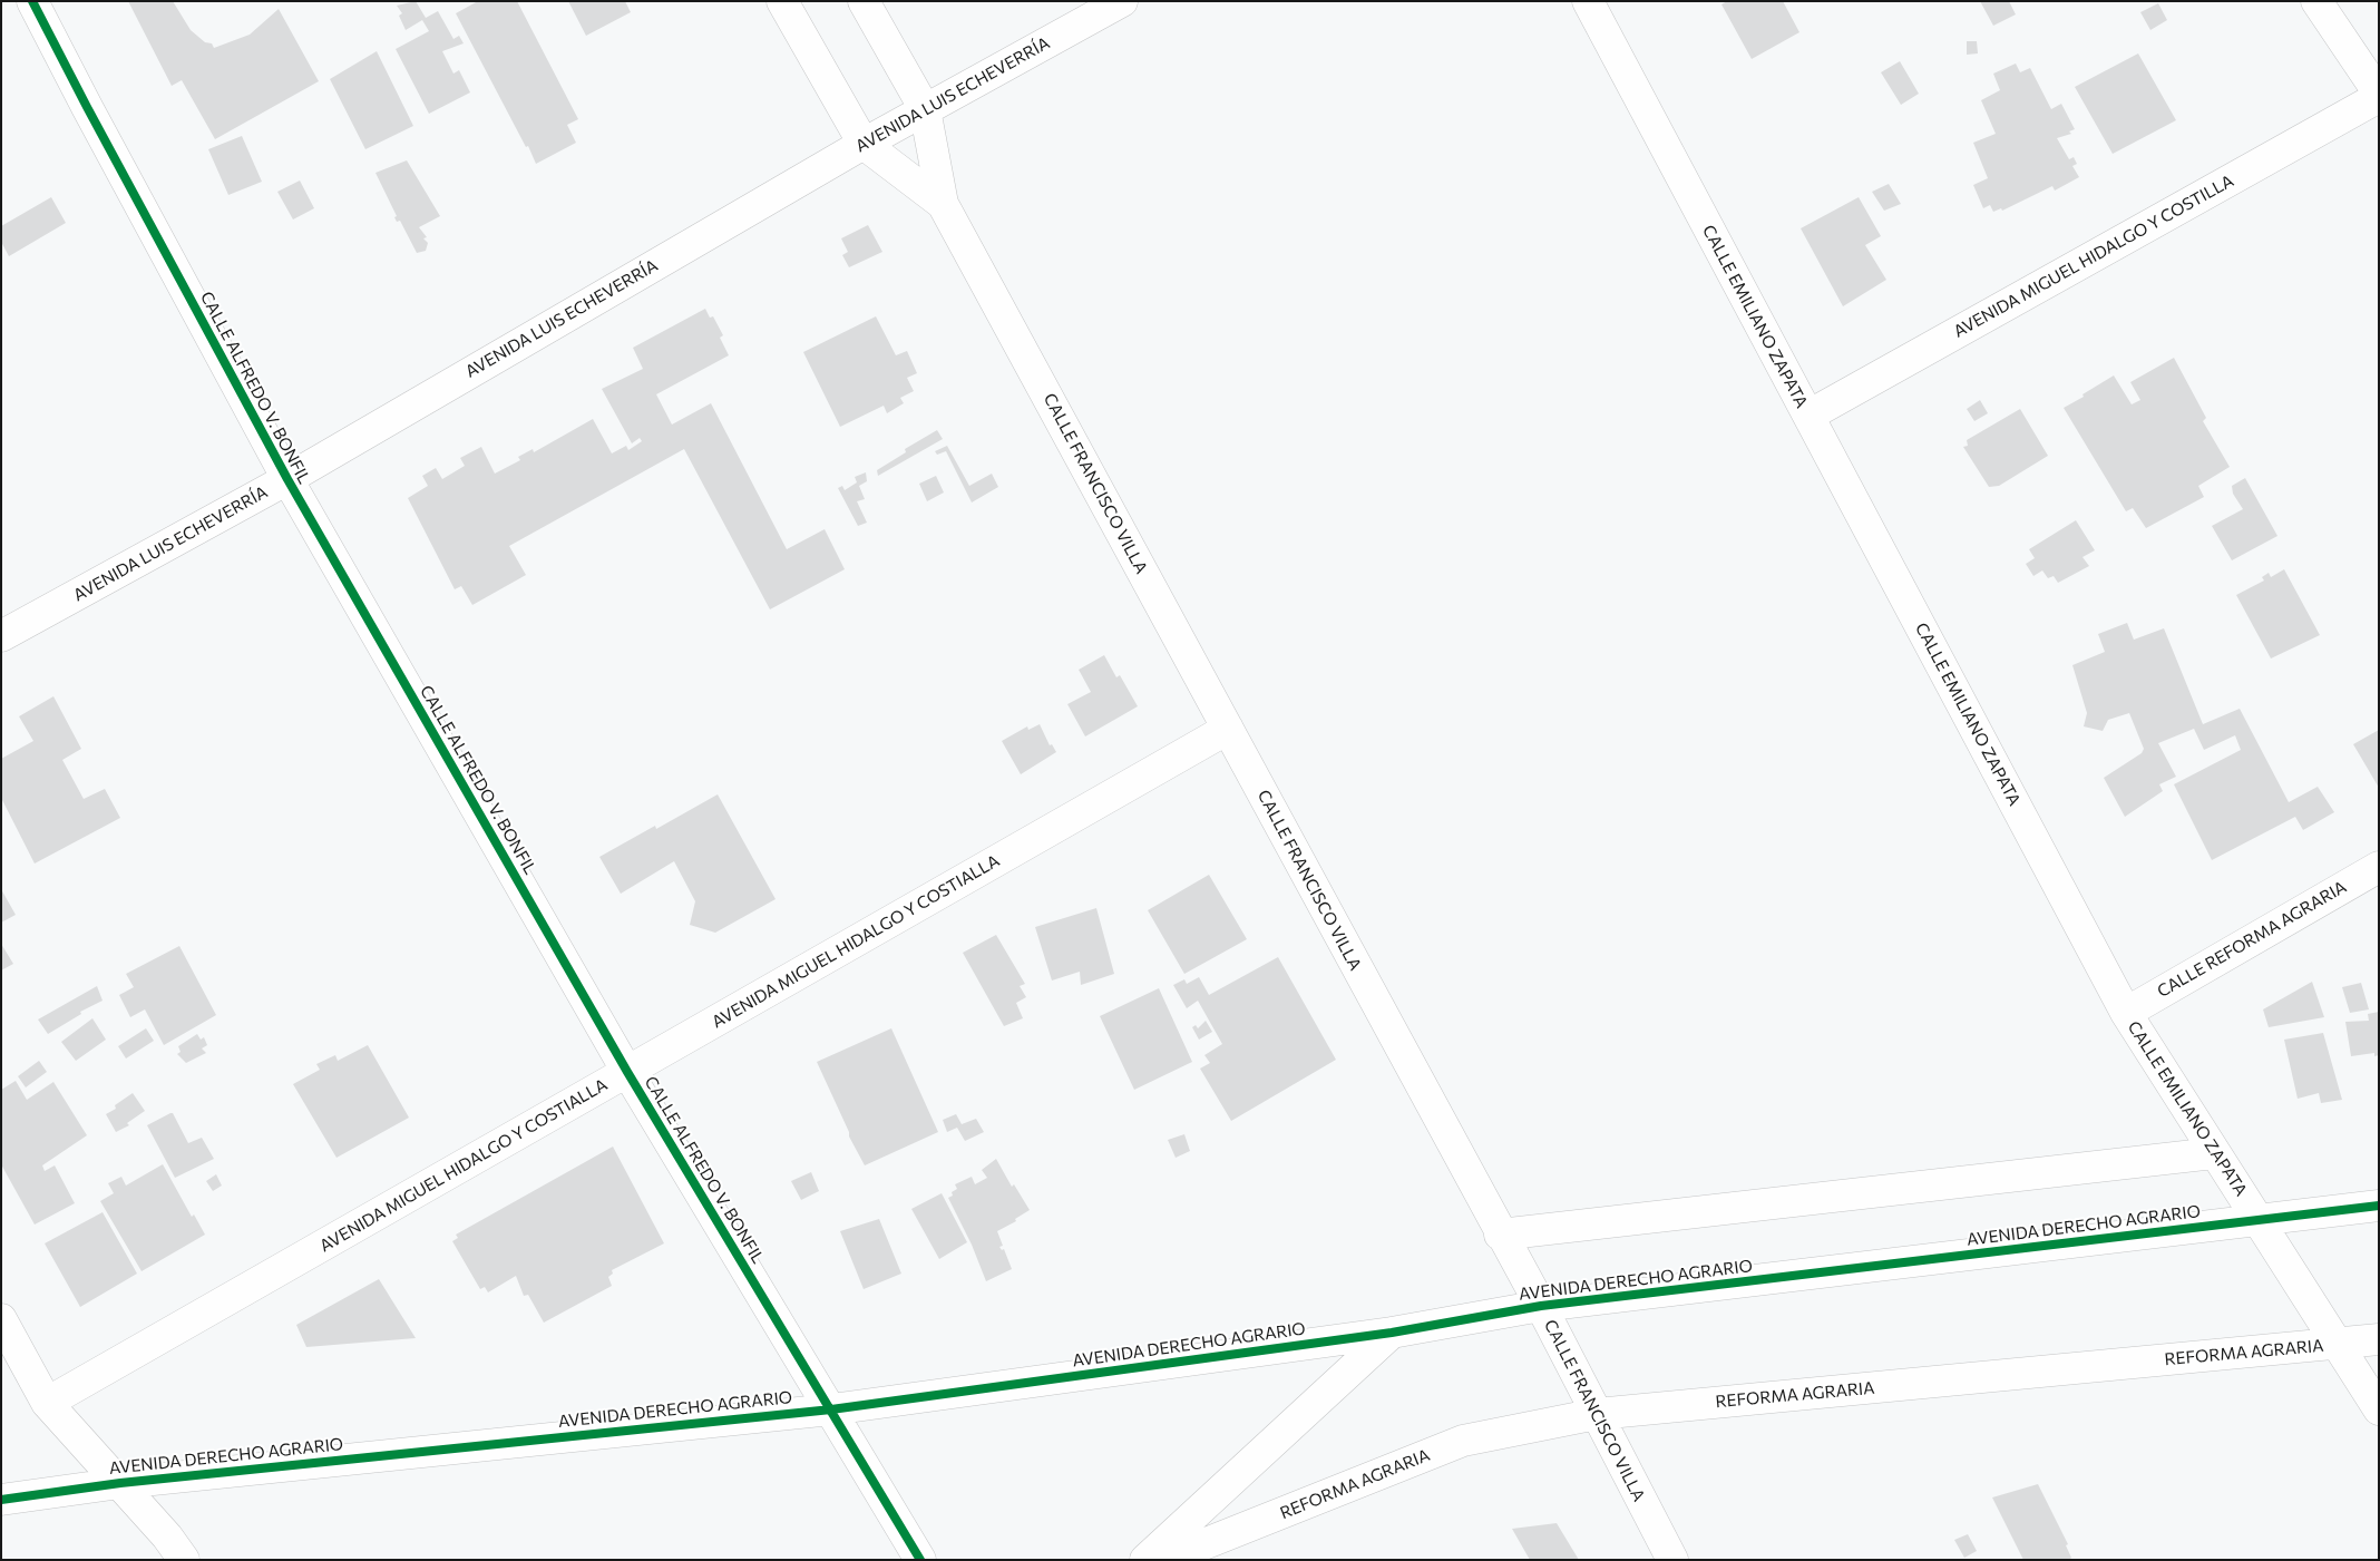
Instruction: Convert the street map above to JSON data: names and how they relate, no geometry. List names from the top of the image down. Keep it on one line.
{"streets":{"street":["AVENIDA LUIS ECHEVERRÍA","AVENIDA MIGUEL HIDALGO Y COSTILLA","CALLE EMILIANO ZAPATA","CALLE ALFREDO V. BONFIL","CALLE FRANCISCO VILLA","CALLE REFORMA AGRARIA","AVENIDA MIGUEL HIDALGO Y COSTIALLA","AVENIDA DERECHO AGRARIO","REFORMA AGRARIA"]},"crossings":[["AVENIDA LUIS ECHEVERRÍA","CALLE ALFREDO V. BONFIL"],["AVENIDA LUIS ECHEVERRÍA","CALLE FRANCISCO VILLA"],["AVENIDA MIGUEL HIDALGO Y COSTILLA","CALLE EMILIANO ZAPATA"],["CALLE EMILIANO ZAPATA","CALLE REFORMA AGRARIA"],["CALLE EMILIANO ZAPATA","AVENIDA DERECHO AGRARIO"],["CALLE EMILIANO ZAPATA","REFORMA AGRARIA"],["CALLE ALFREDO V. BONFIL","AVENIDA MIGUEL HIDALGO Y COSTIALLA"],["CALLE ALFREDO V. BONFIL","AVENIDA DERECHO AGRARIO"],["CALLE FRANCISCO VILLA","AVENIDA MIGUEL HIDALGO Y COSTIALLA"],["CALLE FRANCISCO VILLA","AVENIDA DERECHO AGRARIO"],["CALLE FRANCISCO VILLA","REFORMA AGRARIA"]]}
